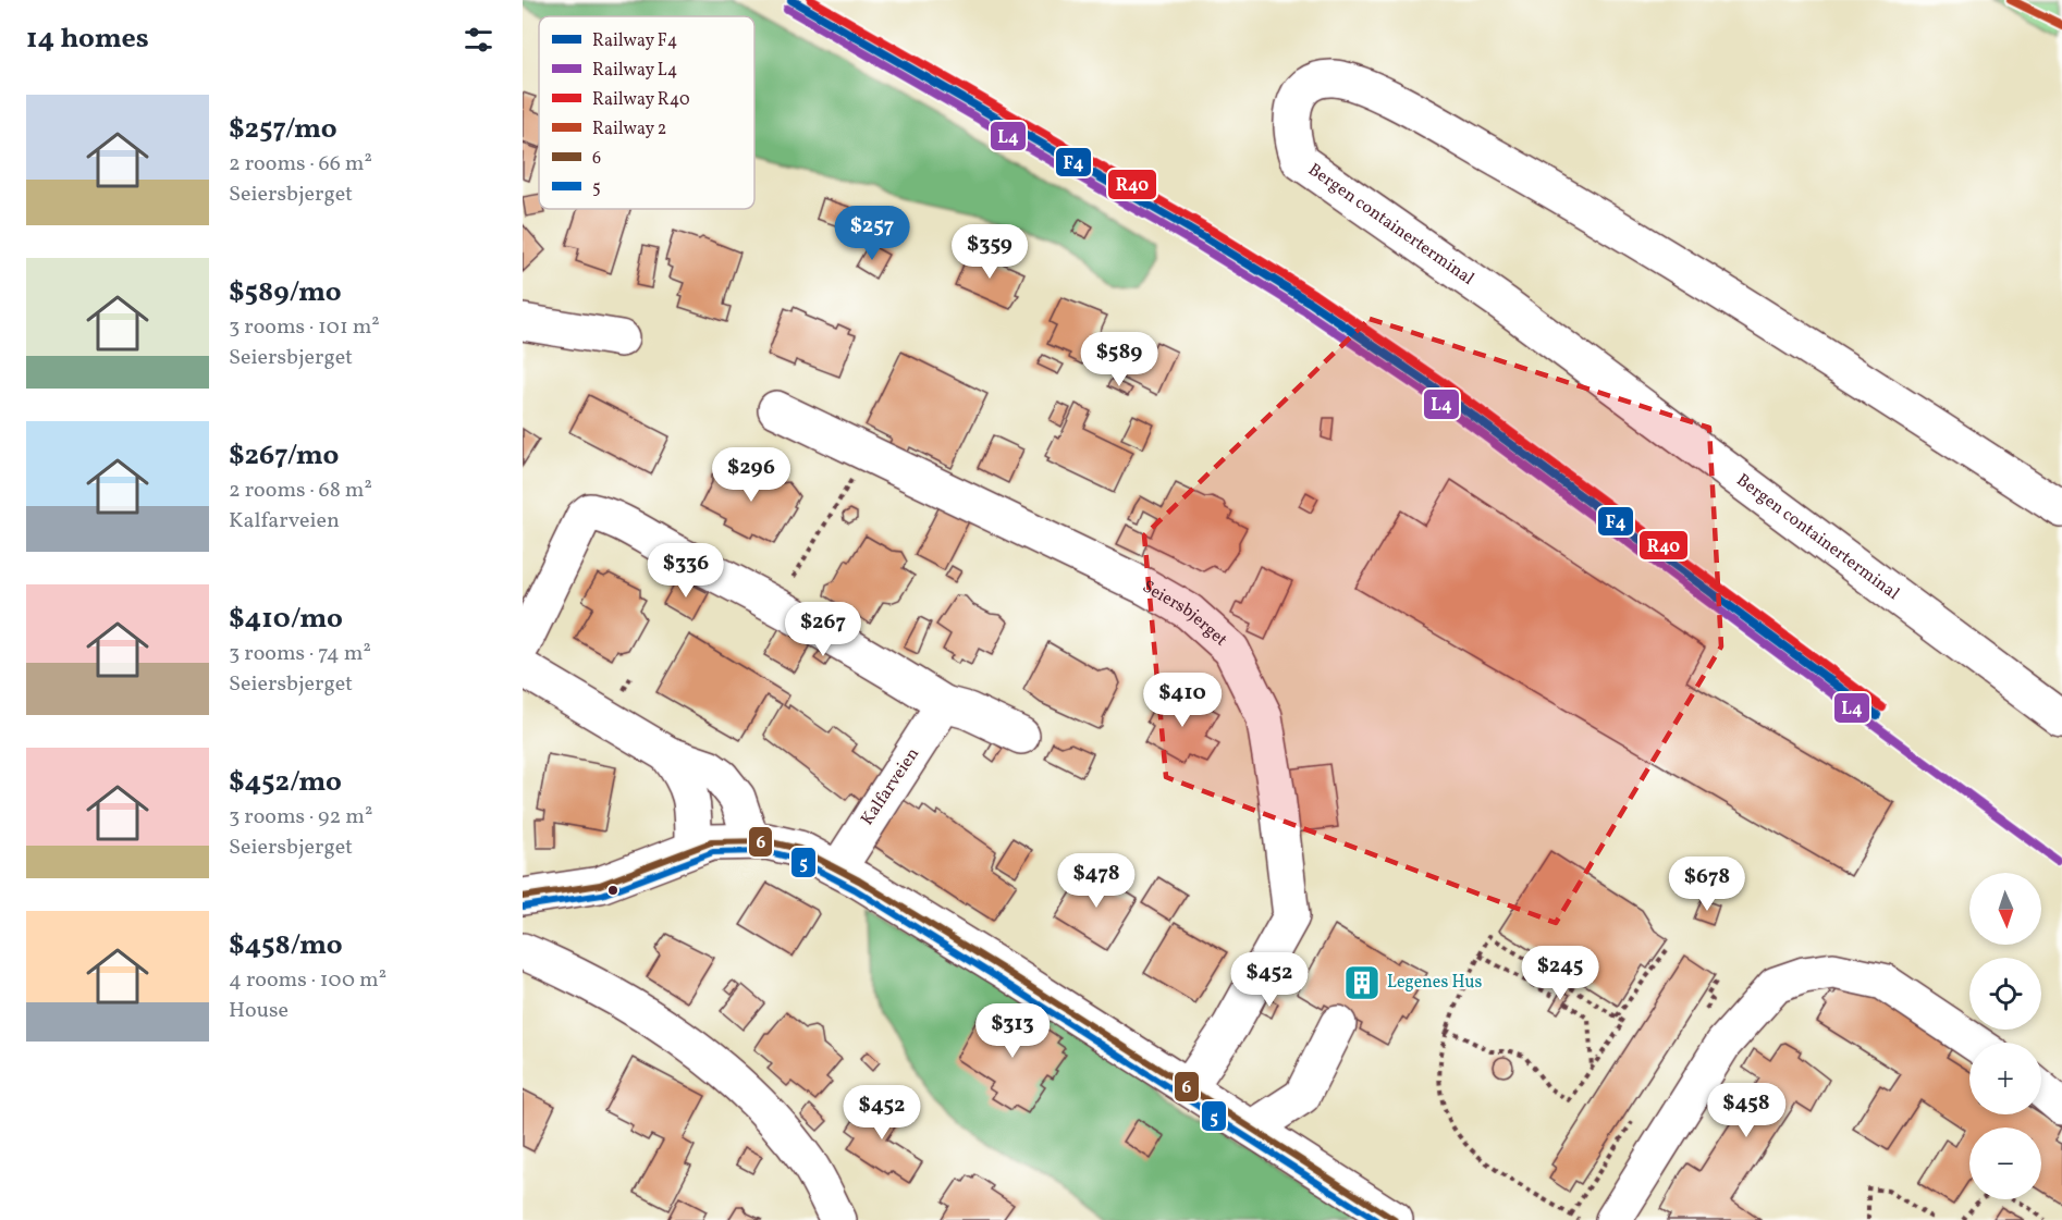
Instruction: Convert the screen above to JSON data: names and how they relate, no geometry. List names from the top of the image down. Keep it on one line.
{"streets":{"street":["Bergen containerterminal","Seiersbjerget","Kalfarveien"]},"places":{"building":["Legenes Hus"]},"lines":["rail line F4","rail line R40","rail line 2","rail line L4","transit line 6","transit line 5"],"legend":["Railway F4","Railway L4","Railway R40","Railway 2","6","5"],"north":"bottom","page":{"heading":"14 homes","list":[{"name":"$257/mo","note":"2 rooms · 66 m² · Seiersbjerget"},{"name":"$589/mo","note":"3 rooms · 101 m² · Seiersbjerget"},{"name":"$267/mo","note":"2 rooms · 68 m² · Kalfarveien"},{"name":"$410/mo","note":"3 rooms · 74 m² · Seiersbjerget"},{"name":"$452/mo","note":"3 rooms · 92 m² · Seiersbjerget"},{"name":"$458/mo","note":"4 rooms · 100 m² · House"}],"price":["$257","$359","$589","$296","$336","$267","$410","$478","$678","$245","$452","$313","$458","$452"],"map_buttons":["+","−"]}}
